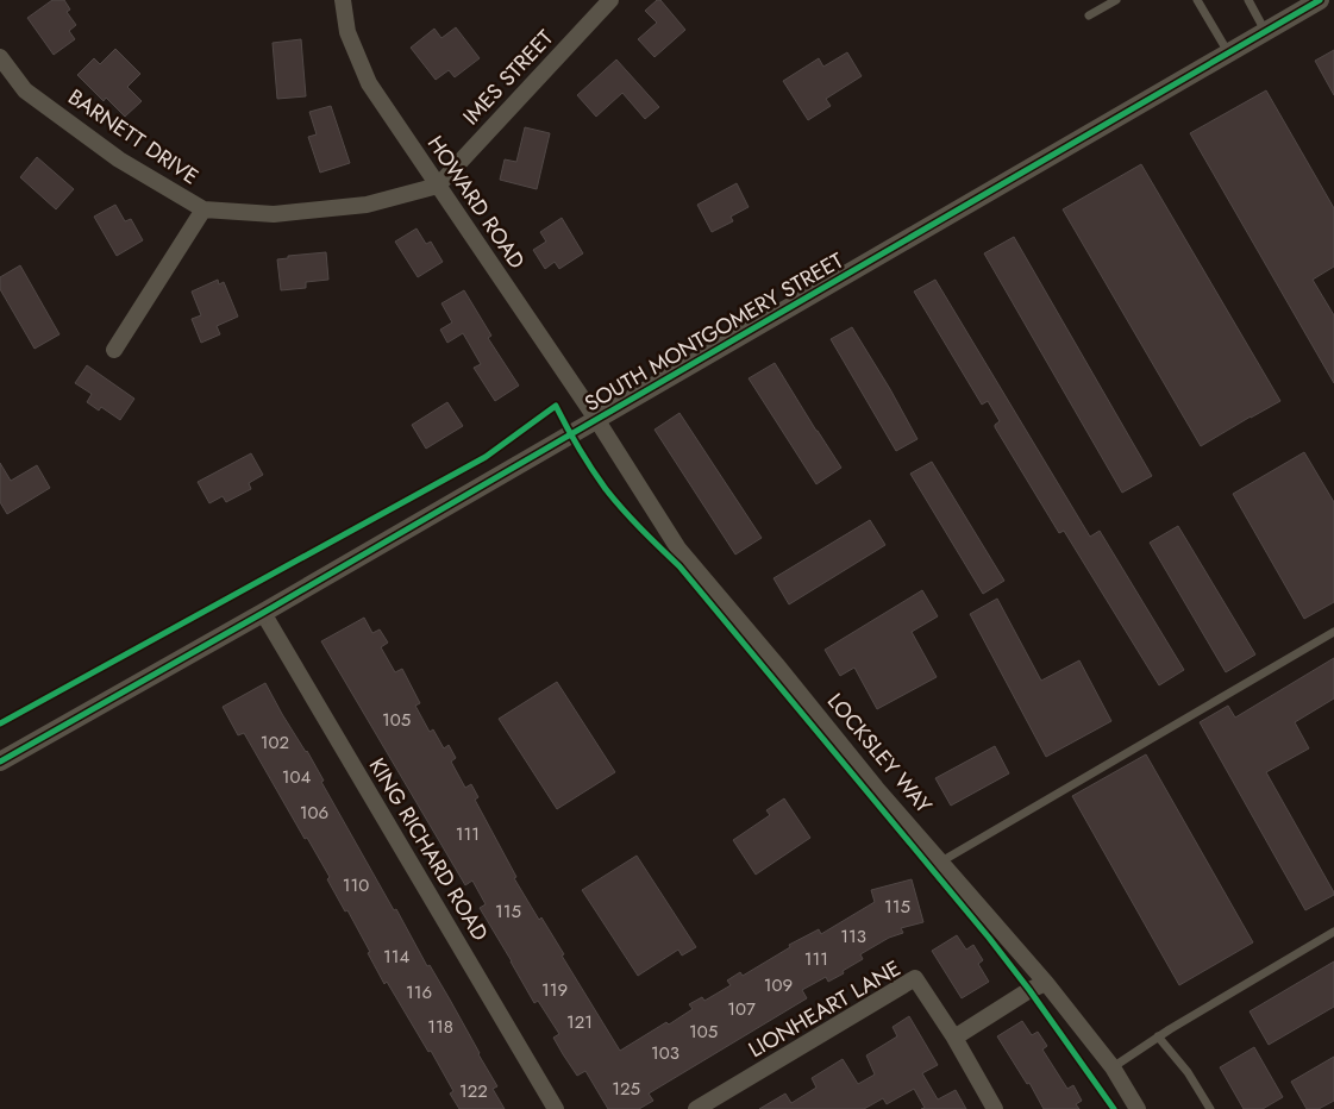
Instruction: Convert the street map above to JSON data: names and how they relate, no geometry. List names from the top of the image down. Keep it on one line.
{"streets":{"street":["IMES STREET","BARNETT DRIVE","HOWARD ROAD","SOUTH MONTGOMERY STREET","LOCKSLEY WAY","KING RICHARD ROAD","LIONHEART LANE"]},"crossings":[["IMES STREET","BARNETT DRIVE"],["IMES STREET","HOWARD ROAD"],["BARNETT DRIVE","HOWARD ROAD"],["HOWARD ROAD","SOUTH MONTGOMERY STREET"],["HOWARD ROAD","LOCKSLEY WAY"],["SOUTH MONTGOMERY STREET","LOCKSLEY WAY"],["SOUTH MONTGOMERY STREET","KING RICHARD ROAD"]],"house_numbers":["105","102","104","106","111","110","115","115","113","114","111","109","119","116","107","121","118","105","103","125","122"]}
